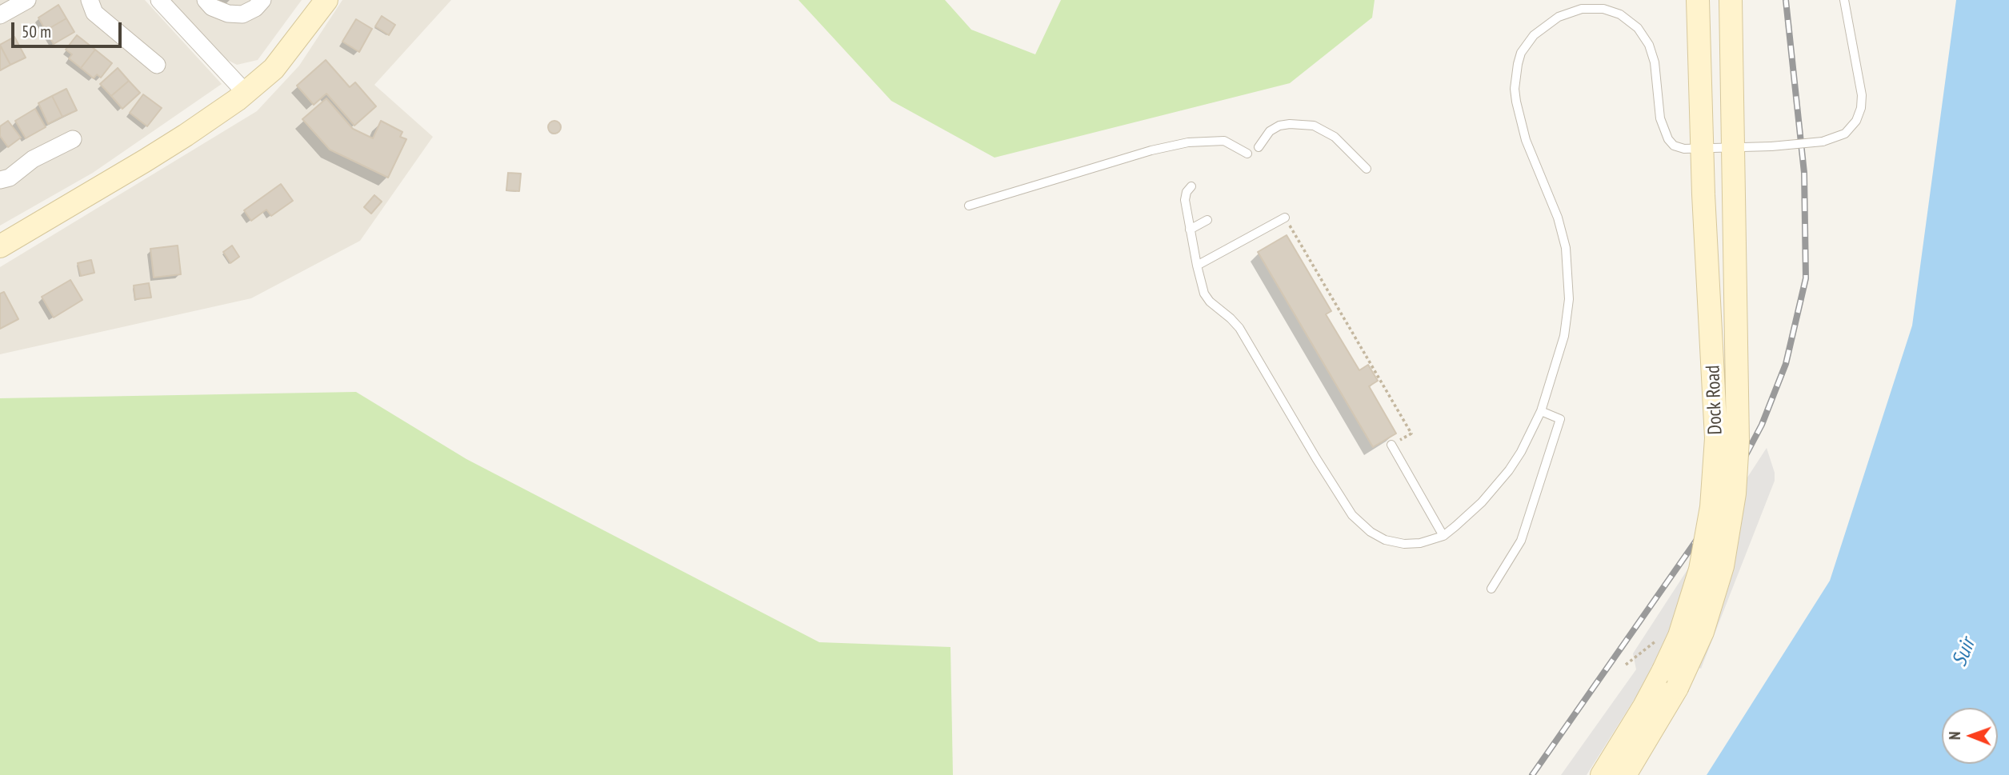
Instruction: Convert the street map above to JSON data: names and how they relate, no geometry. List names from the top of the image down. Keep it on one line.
{"streets":{"main road":["Dock Road"]},"water":["Suir"],"scale_bar":"50 m","north":"left"}
